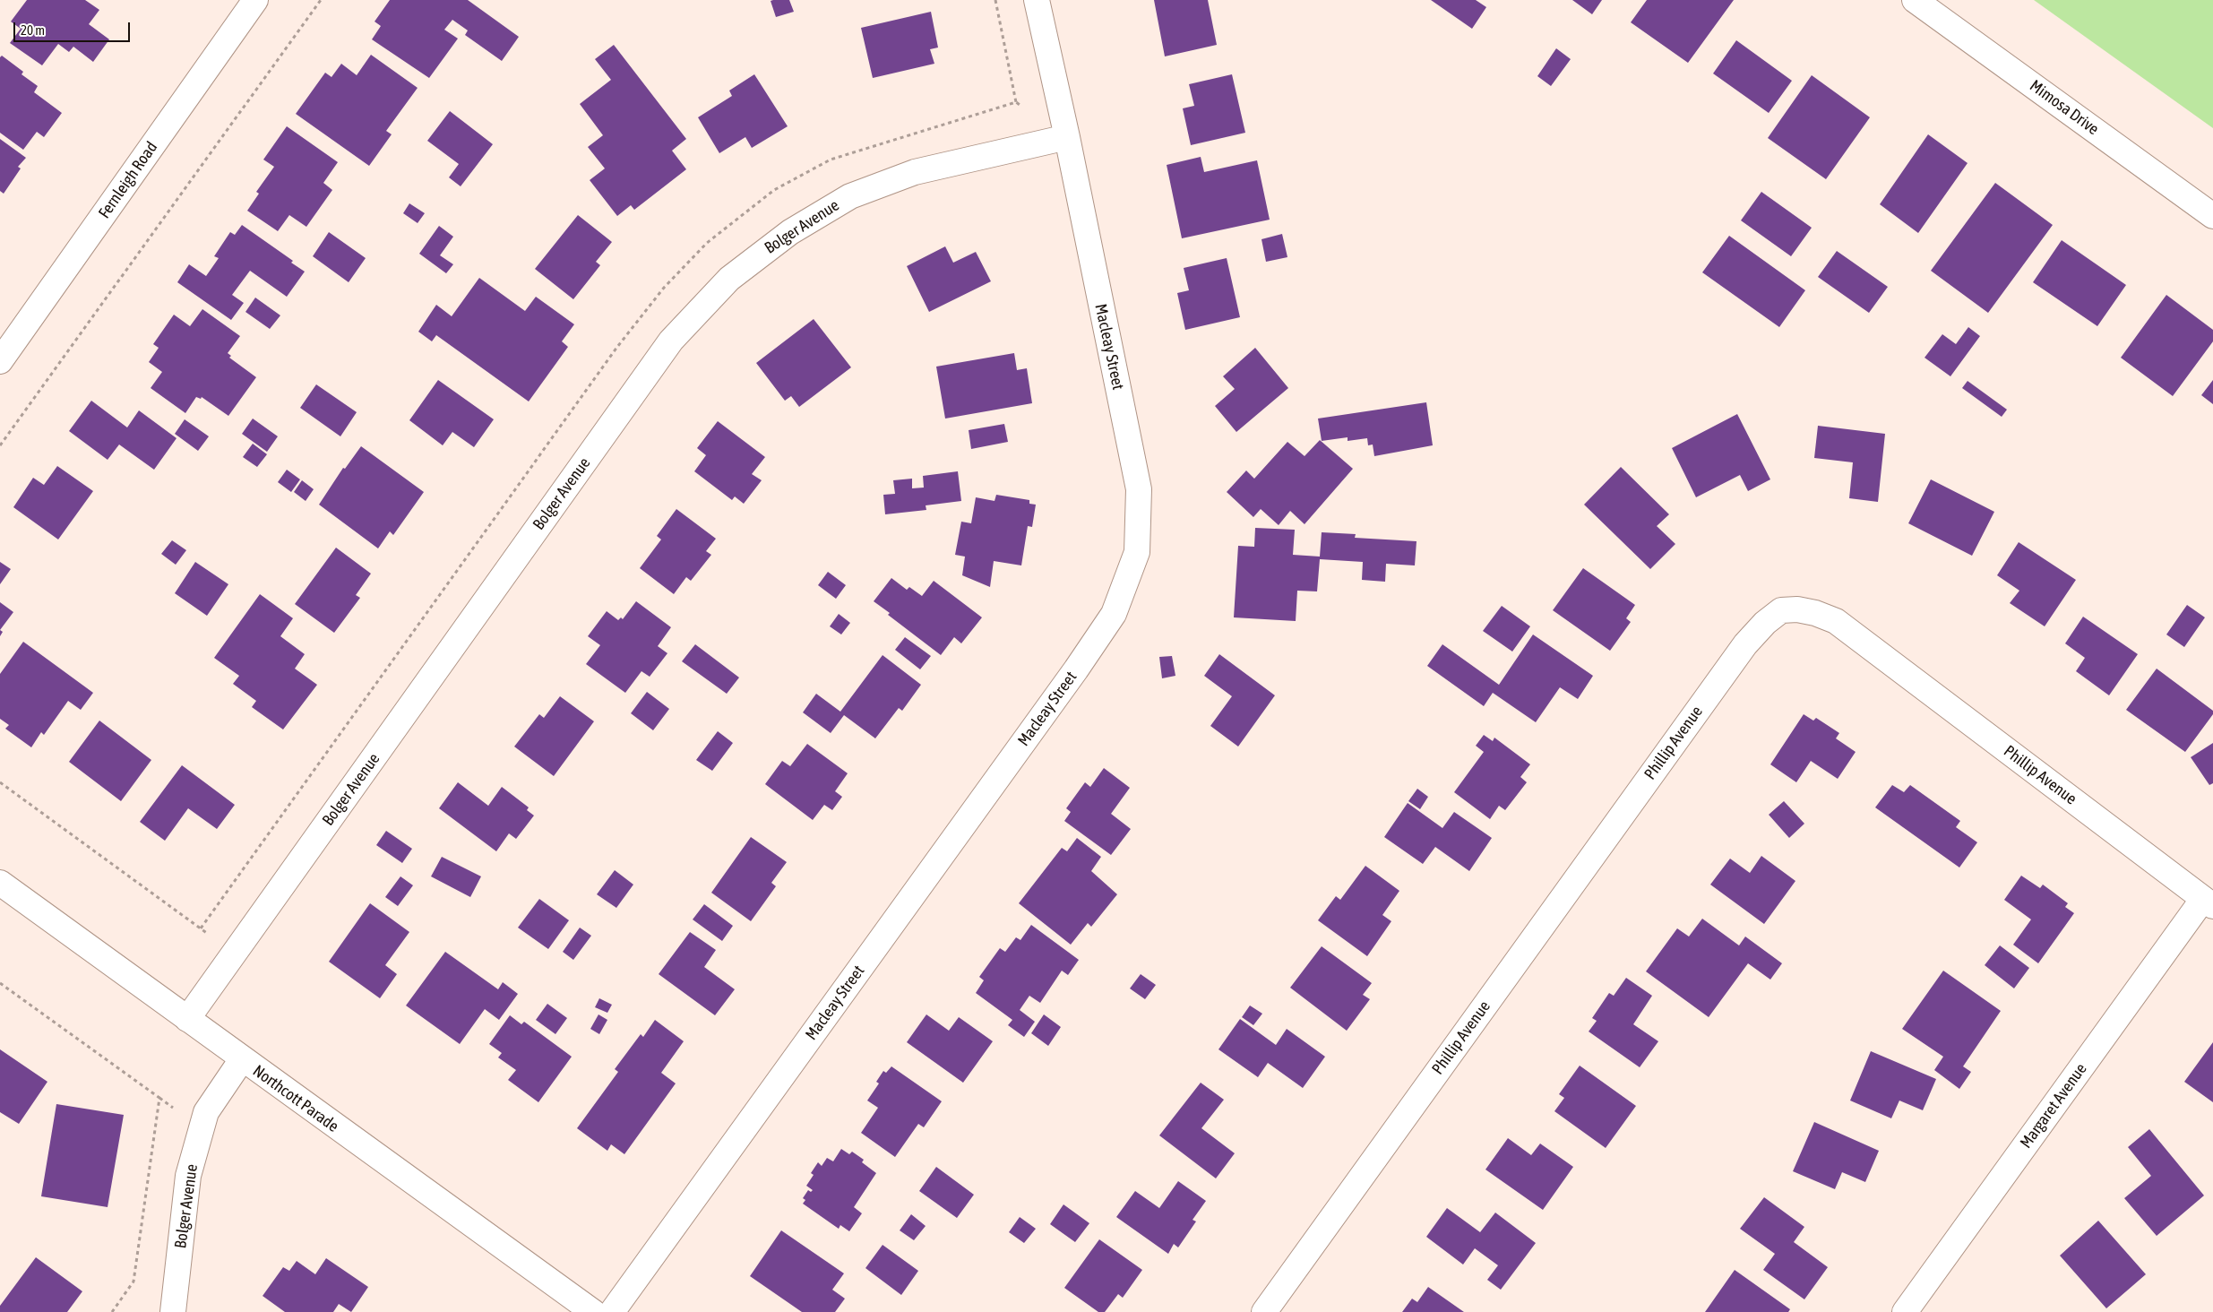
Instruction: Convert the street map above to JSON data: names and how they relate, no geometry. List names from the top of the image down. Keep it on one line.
{"streets":{"street":["Mimosa Drive","Fernleigh Road","Bolger Avenue","Macleay Street","Phillip Avenue","Northcott Parade","Margaret Avenue"]},"crossings":[["Bolger Avenue","Macleay Street"],["Bolger Avenue","Northcott Parade"],["Phillip Avenue","Margaret Avenue"]],"scale_bar":"20 m"}
